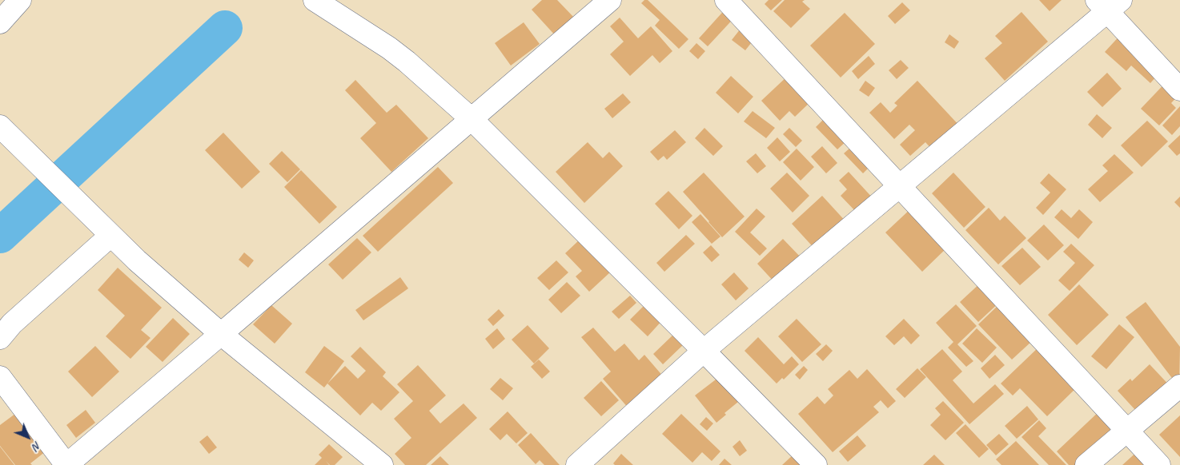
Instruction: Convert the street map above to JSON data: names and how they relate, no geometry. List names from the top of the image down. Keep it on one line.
{"north":"bottom right"}
